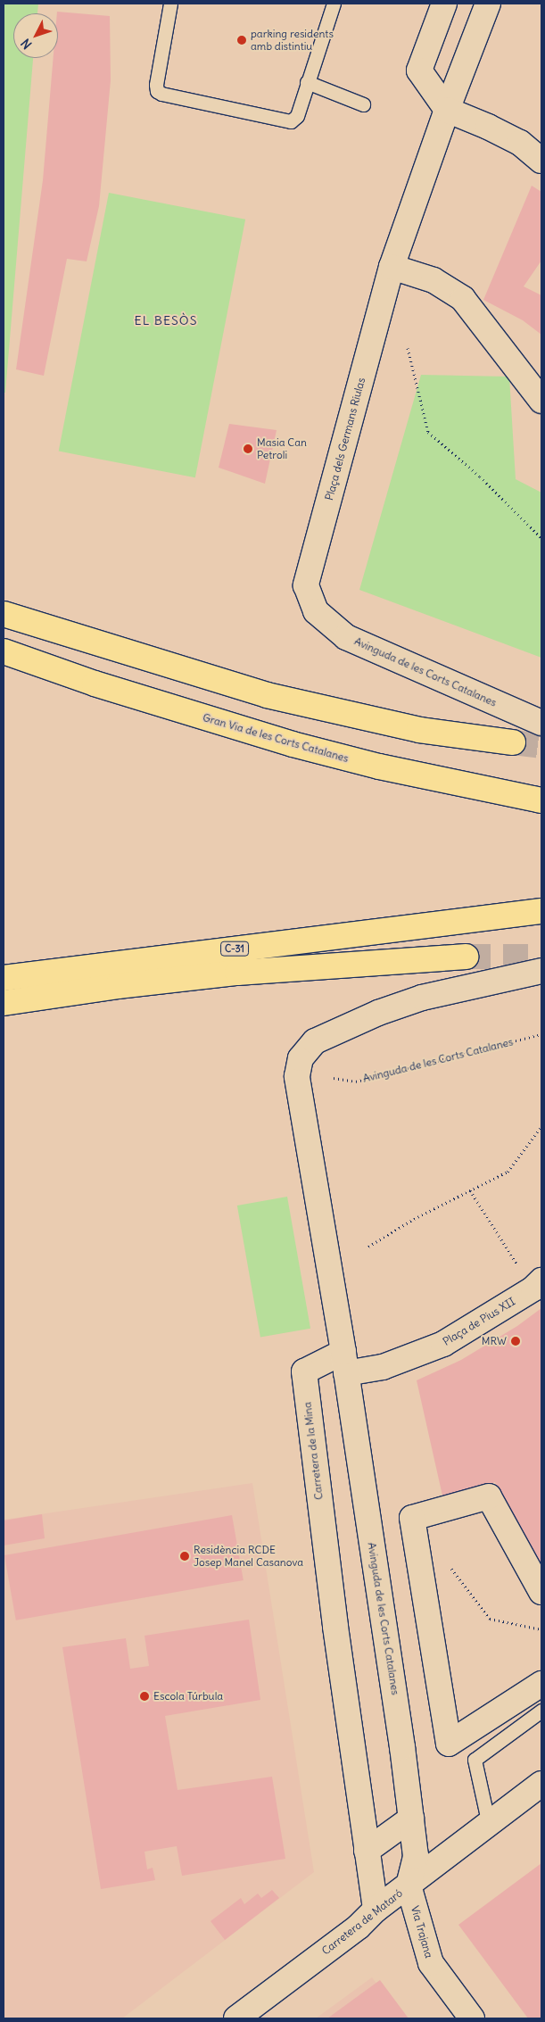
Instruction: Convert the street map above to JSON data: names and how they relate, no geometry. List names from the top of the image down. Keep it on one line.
{"streets":{"highway":["Gran Via de les Corts Catalanes","C-31"],"street":["Plaça dels Germans Riulas","Avinguda de les Corts Catalanes","Plaça de Pius XII","Carretera de la Mina","Carretera de Mataró","Via Trajana"]},"crossings":[["Plaça dels Germans Riulas","Avinguda de les Corts Catalanes"],["Avinguda de les Corts Catalanes","Plaça de Pius XII"],["Avinguda de les Corts Catalanes","Carretera de la Mina"],["Avinguda de les Corts Catalanes","Carretera de Mataró"],["Avinguda de les Corts Catalanes","Via Trajana"],["Plaça de Pius XII","Carretera de la Mina"],["Carretera de la Mina","Carretera de Mataró"],["Carretera de Mataró","Via Trajana"]],"districts":["EL BESÒS"],"places":["parking residents amb distintiu","Masia Can Petroli","MRW","Residència RCDE Josep Manel Casanova","Escola Túrbula"],"north":"bottom left"}
